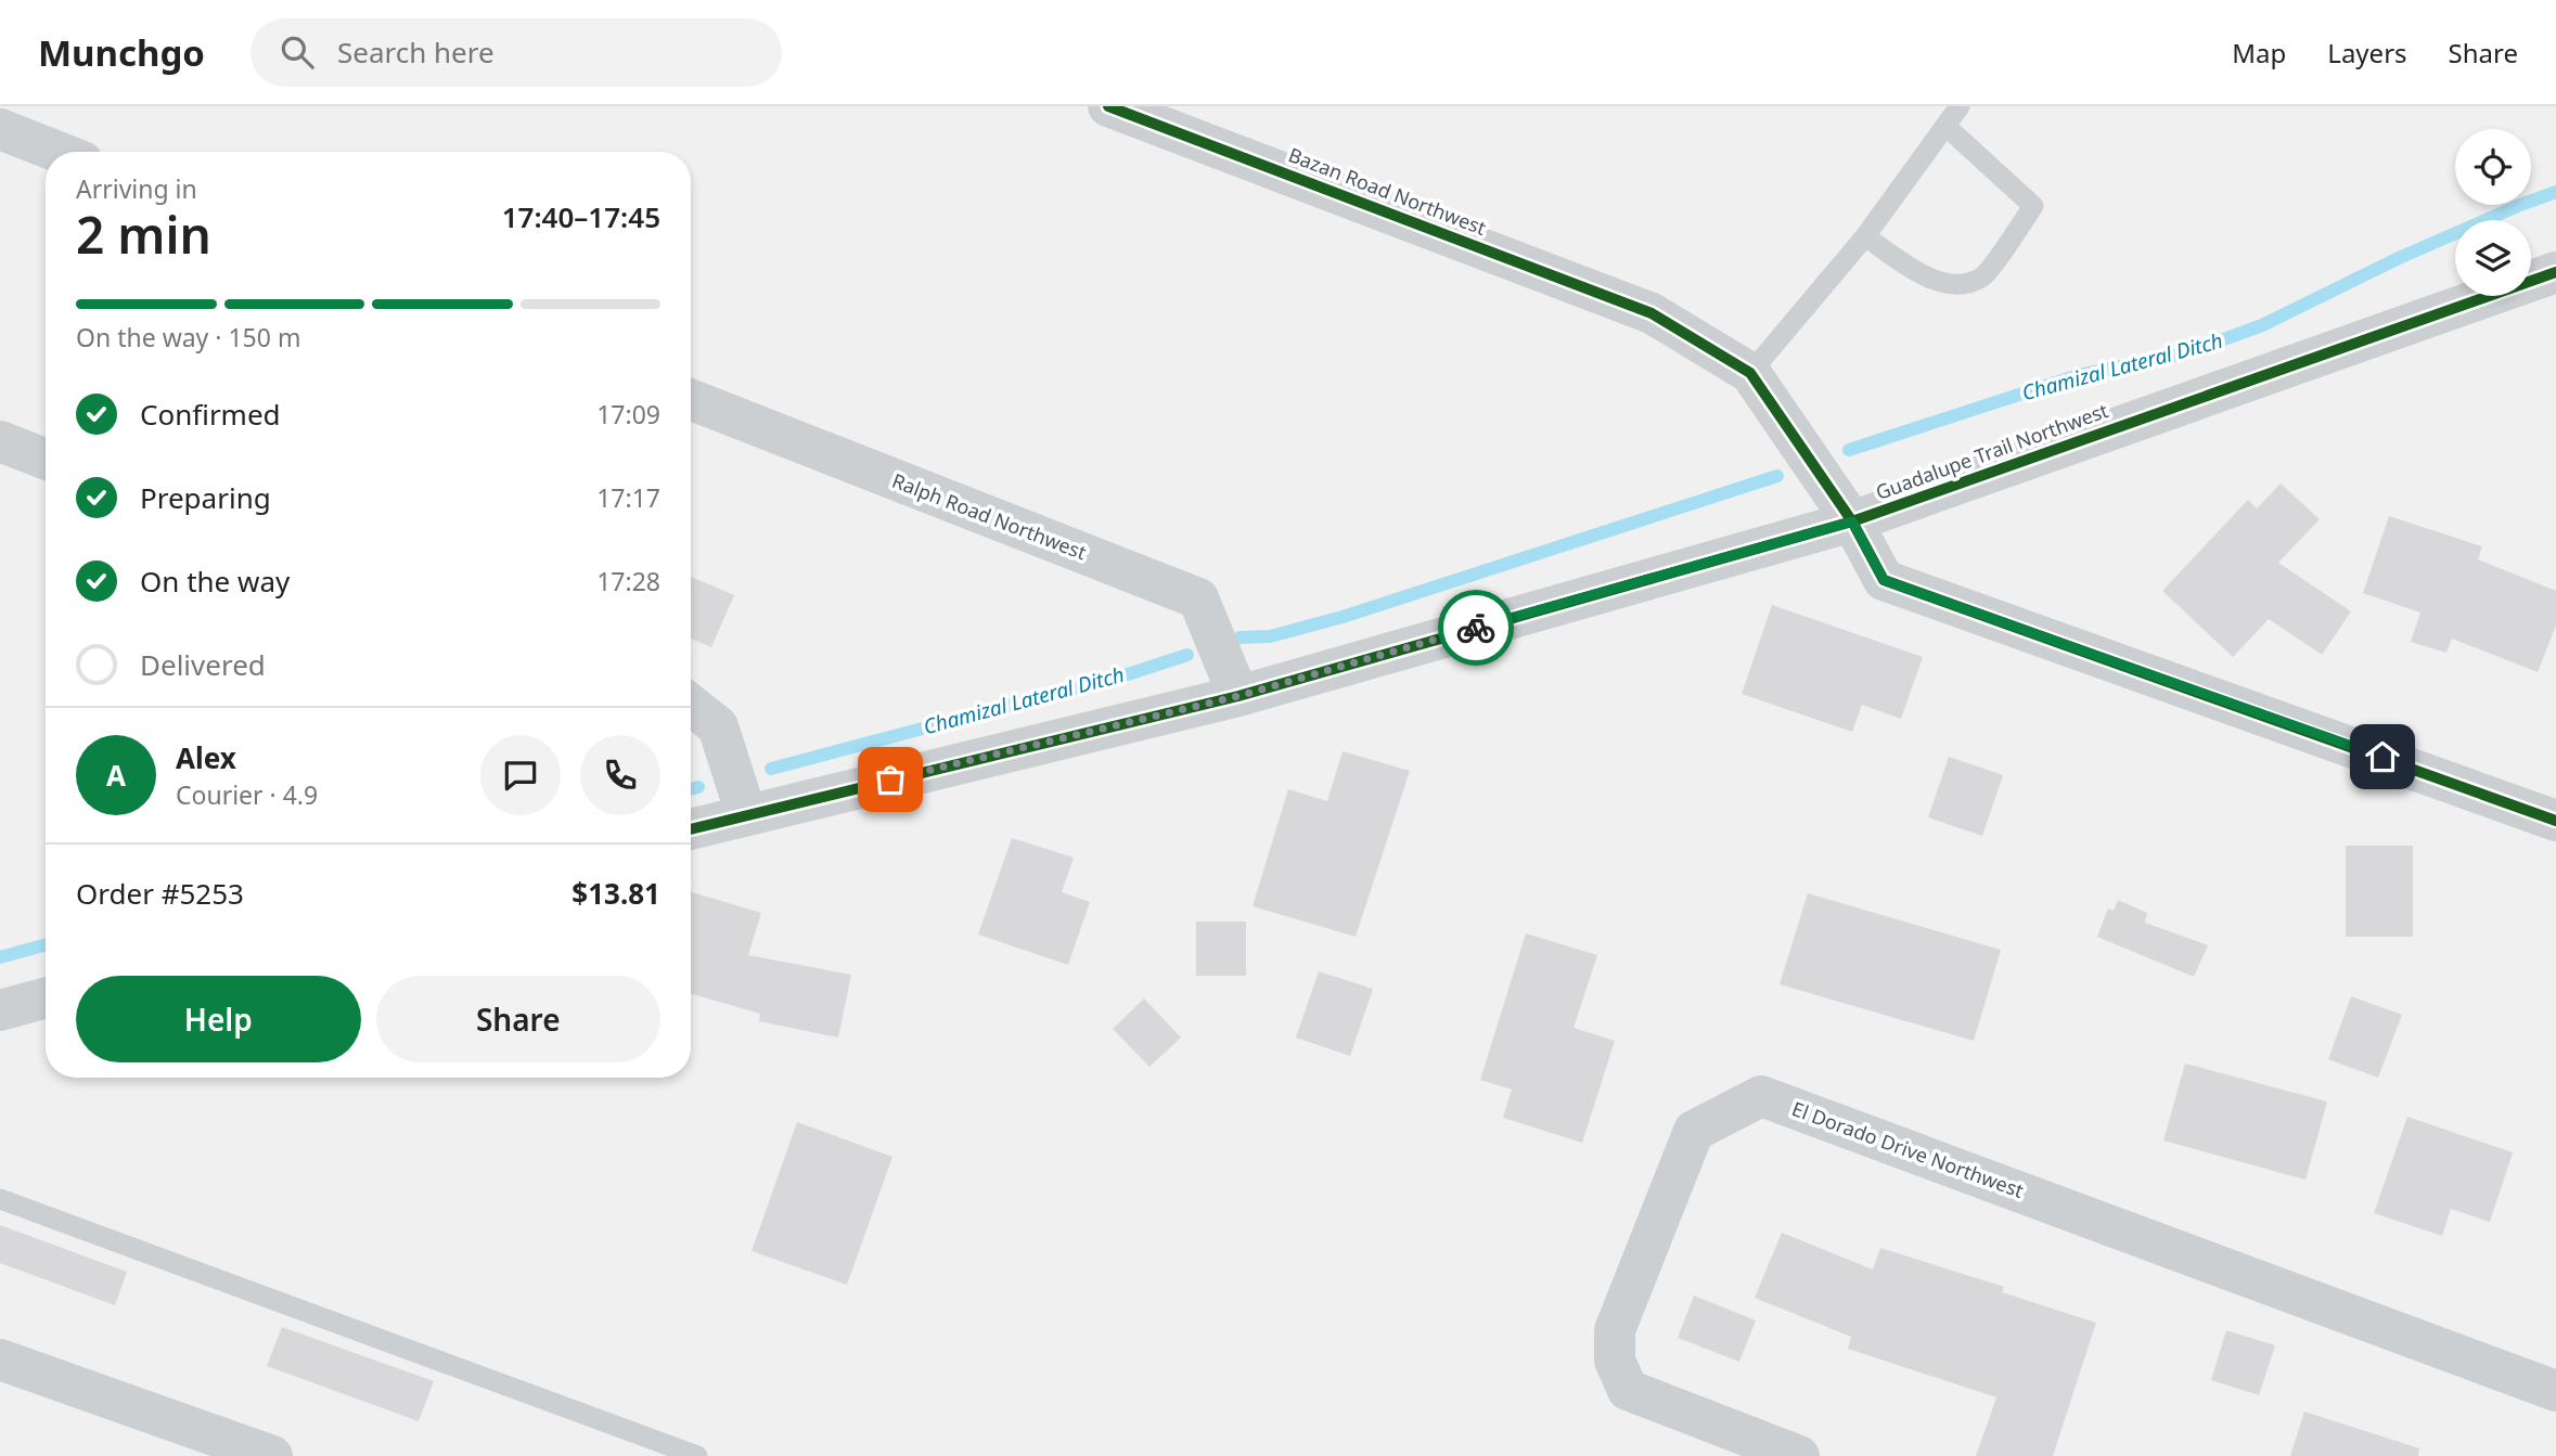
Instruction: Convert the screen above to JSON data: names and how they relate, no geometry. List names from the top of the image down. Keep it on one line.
{"streets":{"street":["Bazan Road Northwest","Guadalupe Trail Northwest","Ralph Road Northwest","El Dorado Drive Northwest"]},"crossings":[["Guadalupe Trail Northwest","Ralph Road Northwest"]],"water":["Chamizal Lateral Ditch"],"page":{"header":"Munchgo","search":"Search here","nav":["Map","Layers","Share"],"heading":["2 min","Arriving in","17:40–17:45"],"panel":["Alex","Courier · 4.9","Order #5253","$13.81"],"bar":"On the way · 150 m","list":[["Confirmed","17:09"],["Preparing","17:17"],["On the way","17:28"],"Delivered"],"round":"A","buttons":["Help","Share"]}}
